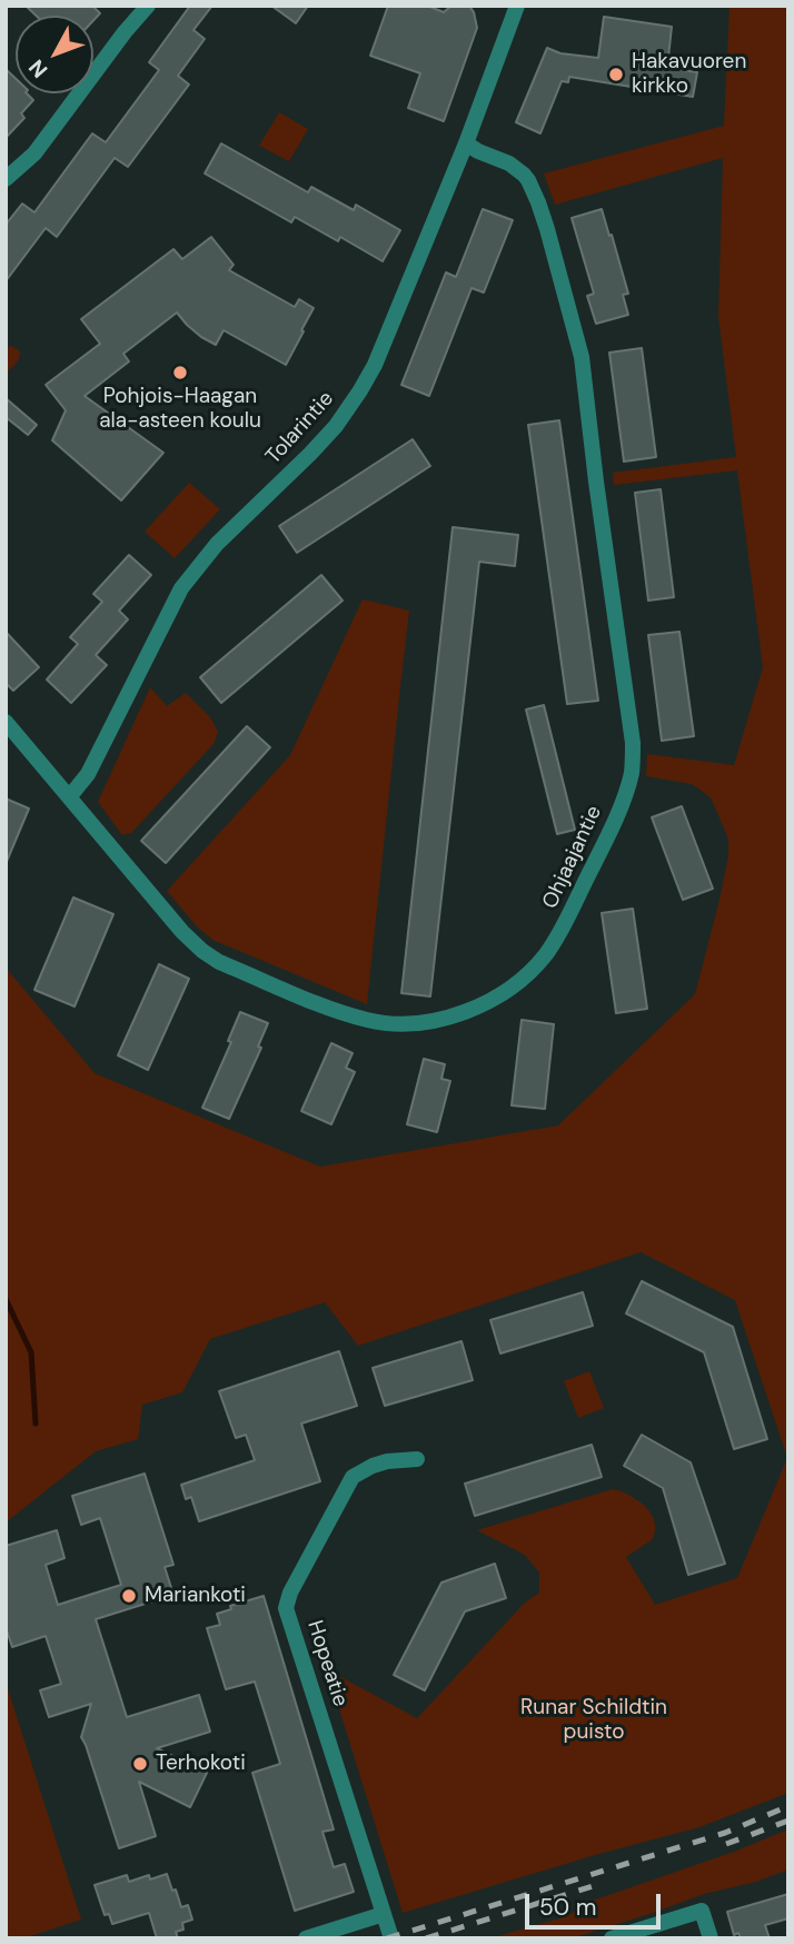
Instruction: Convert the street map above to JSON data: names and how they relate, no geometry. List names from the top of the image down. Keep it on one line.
{"streets":{"street":["Tolarintie","Ohjaajantie","Hopeatie"]},"crossings":[["Tolarintie","Ohjaajantie"]],"parks":["Runar Schildtin puisto"],"places":["Hakavuoren kirkko","Pohjois-Haagan ala-asteen koulu","Mariankoti","Terhokoti"],"scale_bar":"50 m","north":"bottom left"}
